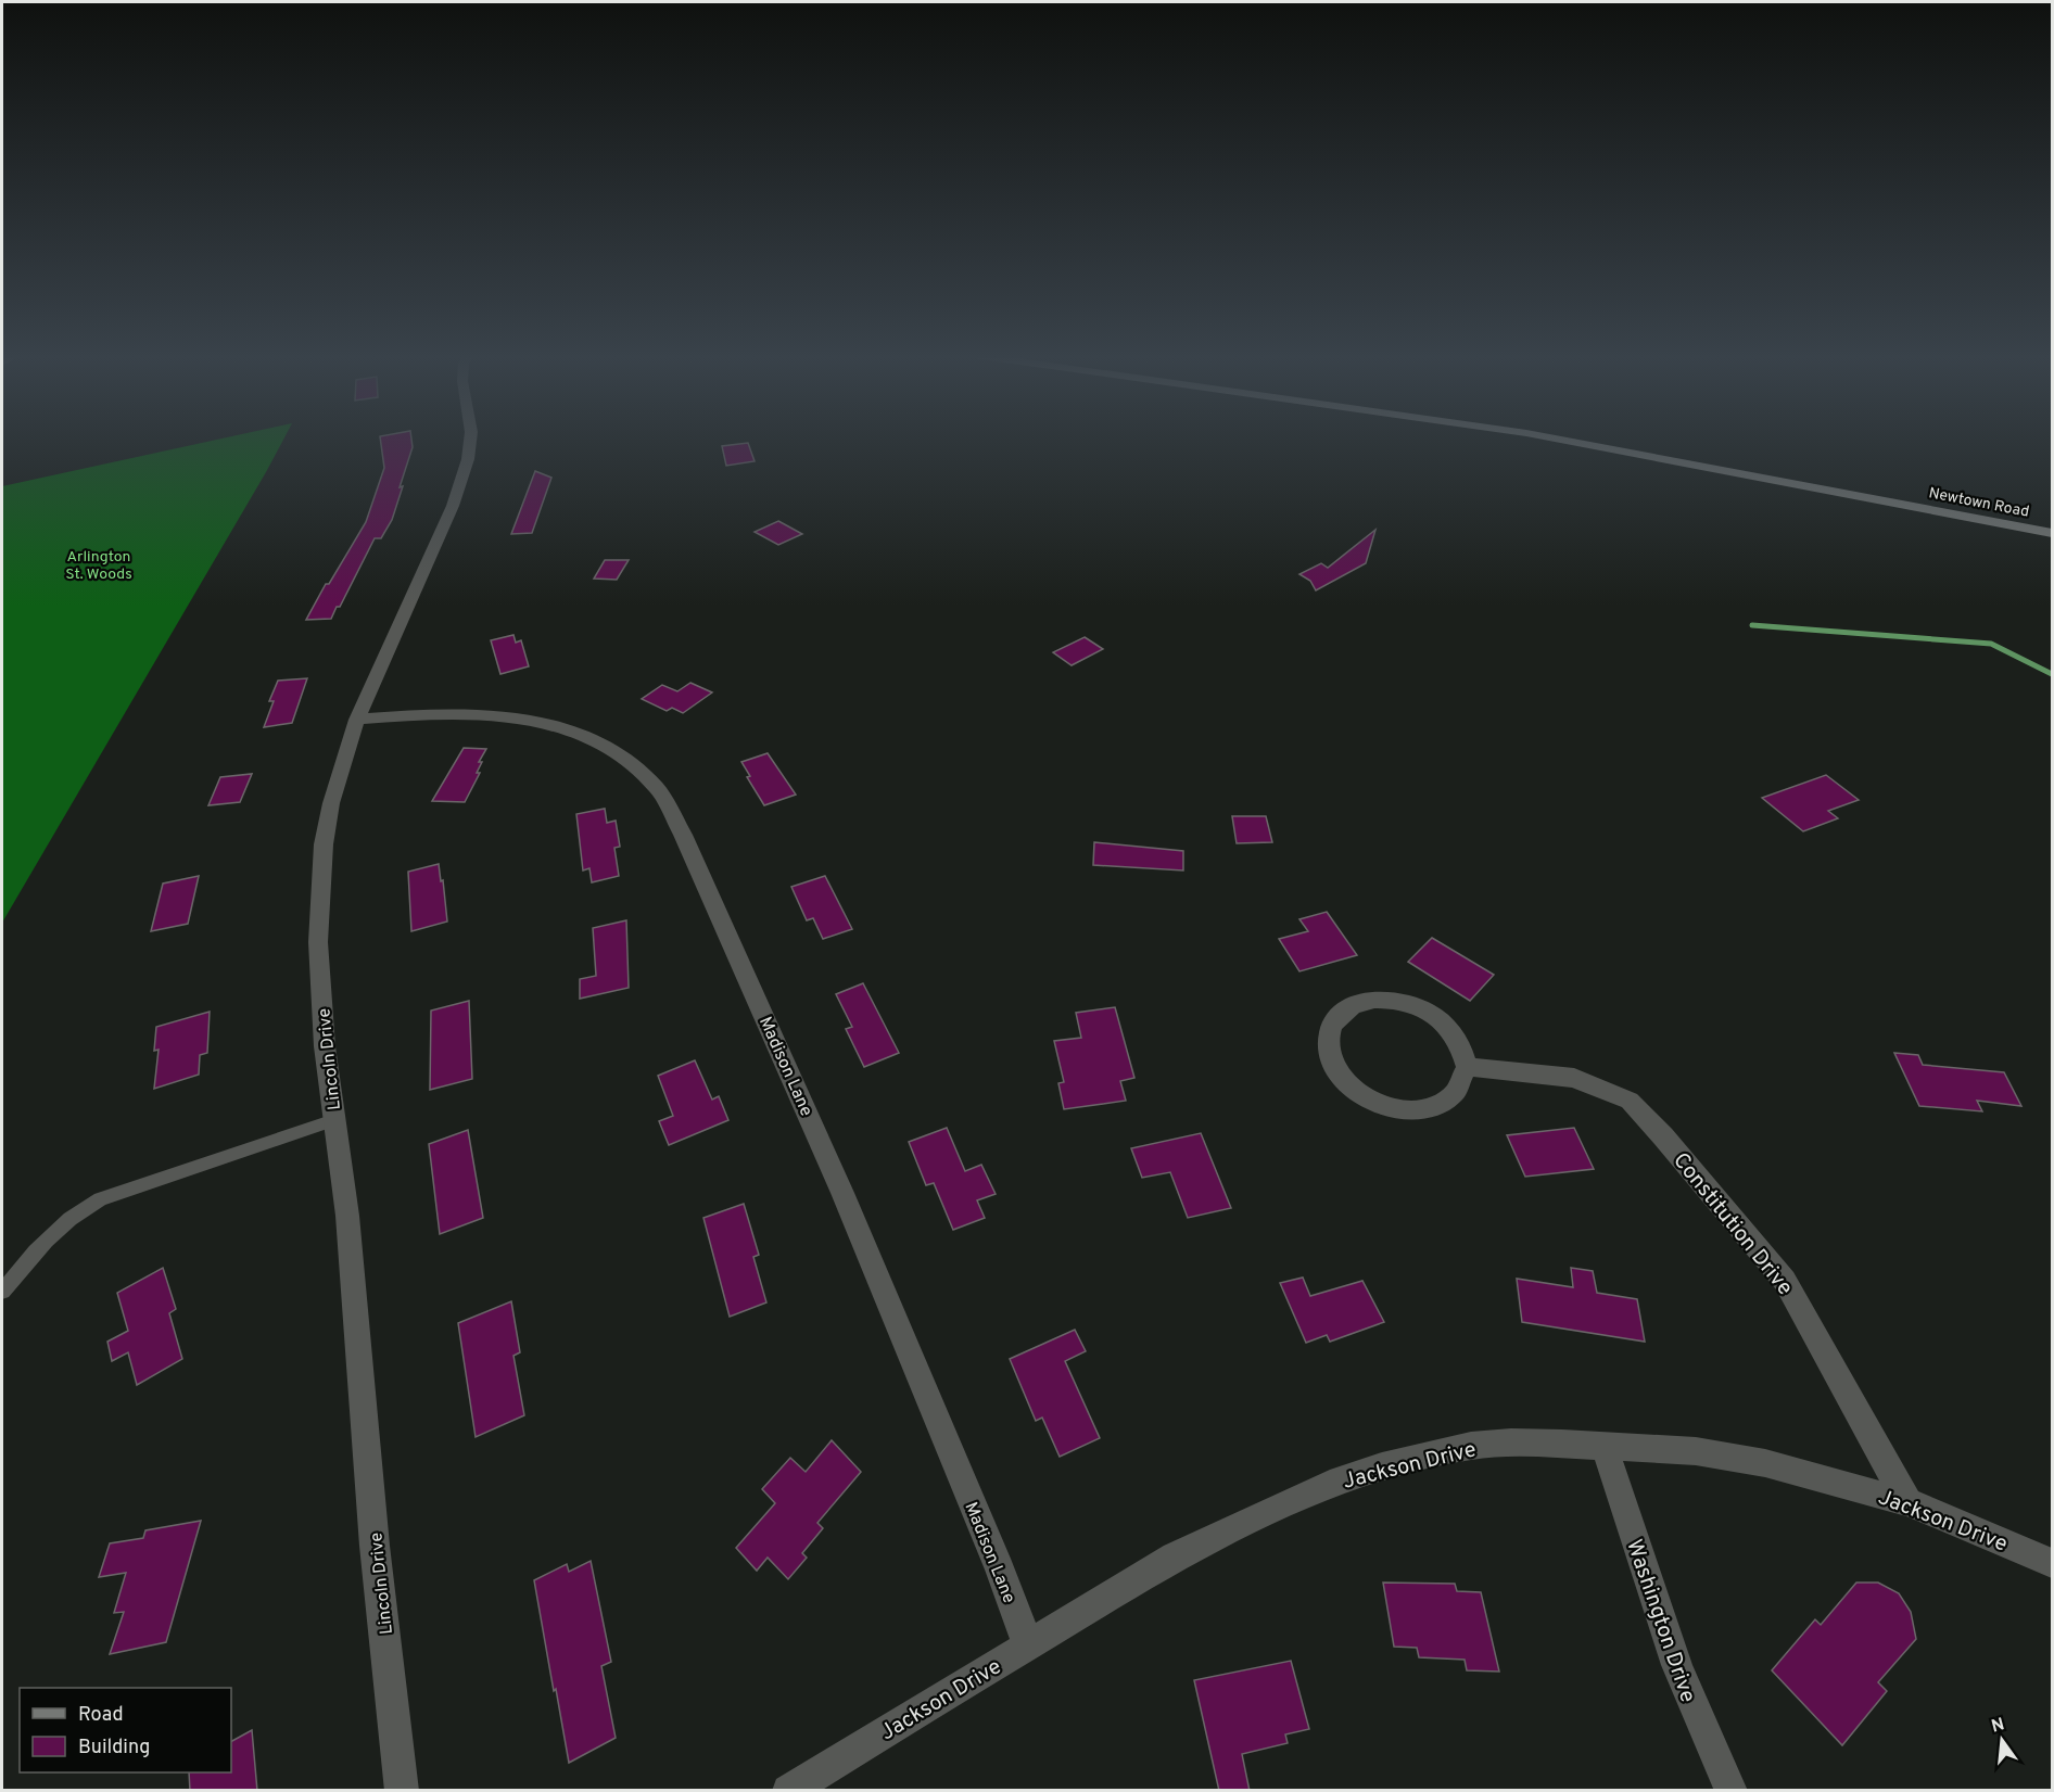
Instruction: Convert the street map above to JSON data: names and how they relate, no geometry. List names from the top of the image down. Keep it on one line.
{"streets":{"street":["Newtown Road","Lincoln Drive","Madison Lane","Constitution Drive","Jackson Drive","Washington Drive"]},"crossings":[["Lincoln Drive","Madison Lane"],["Madison Lane","Jackson Drive"],["Constitution Drive","Jackson Drive"],["Jackson Drive","Washington Drive"]],"parks":["Arlington St. Woods"],"legend":["Road","Building"],"north":"top"}
